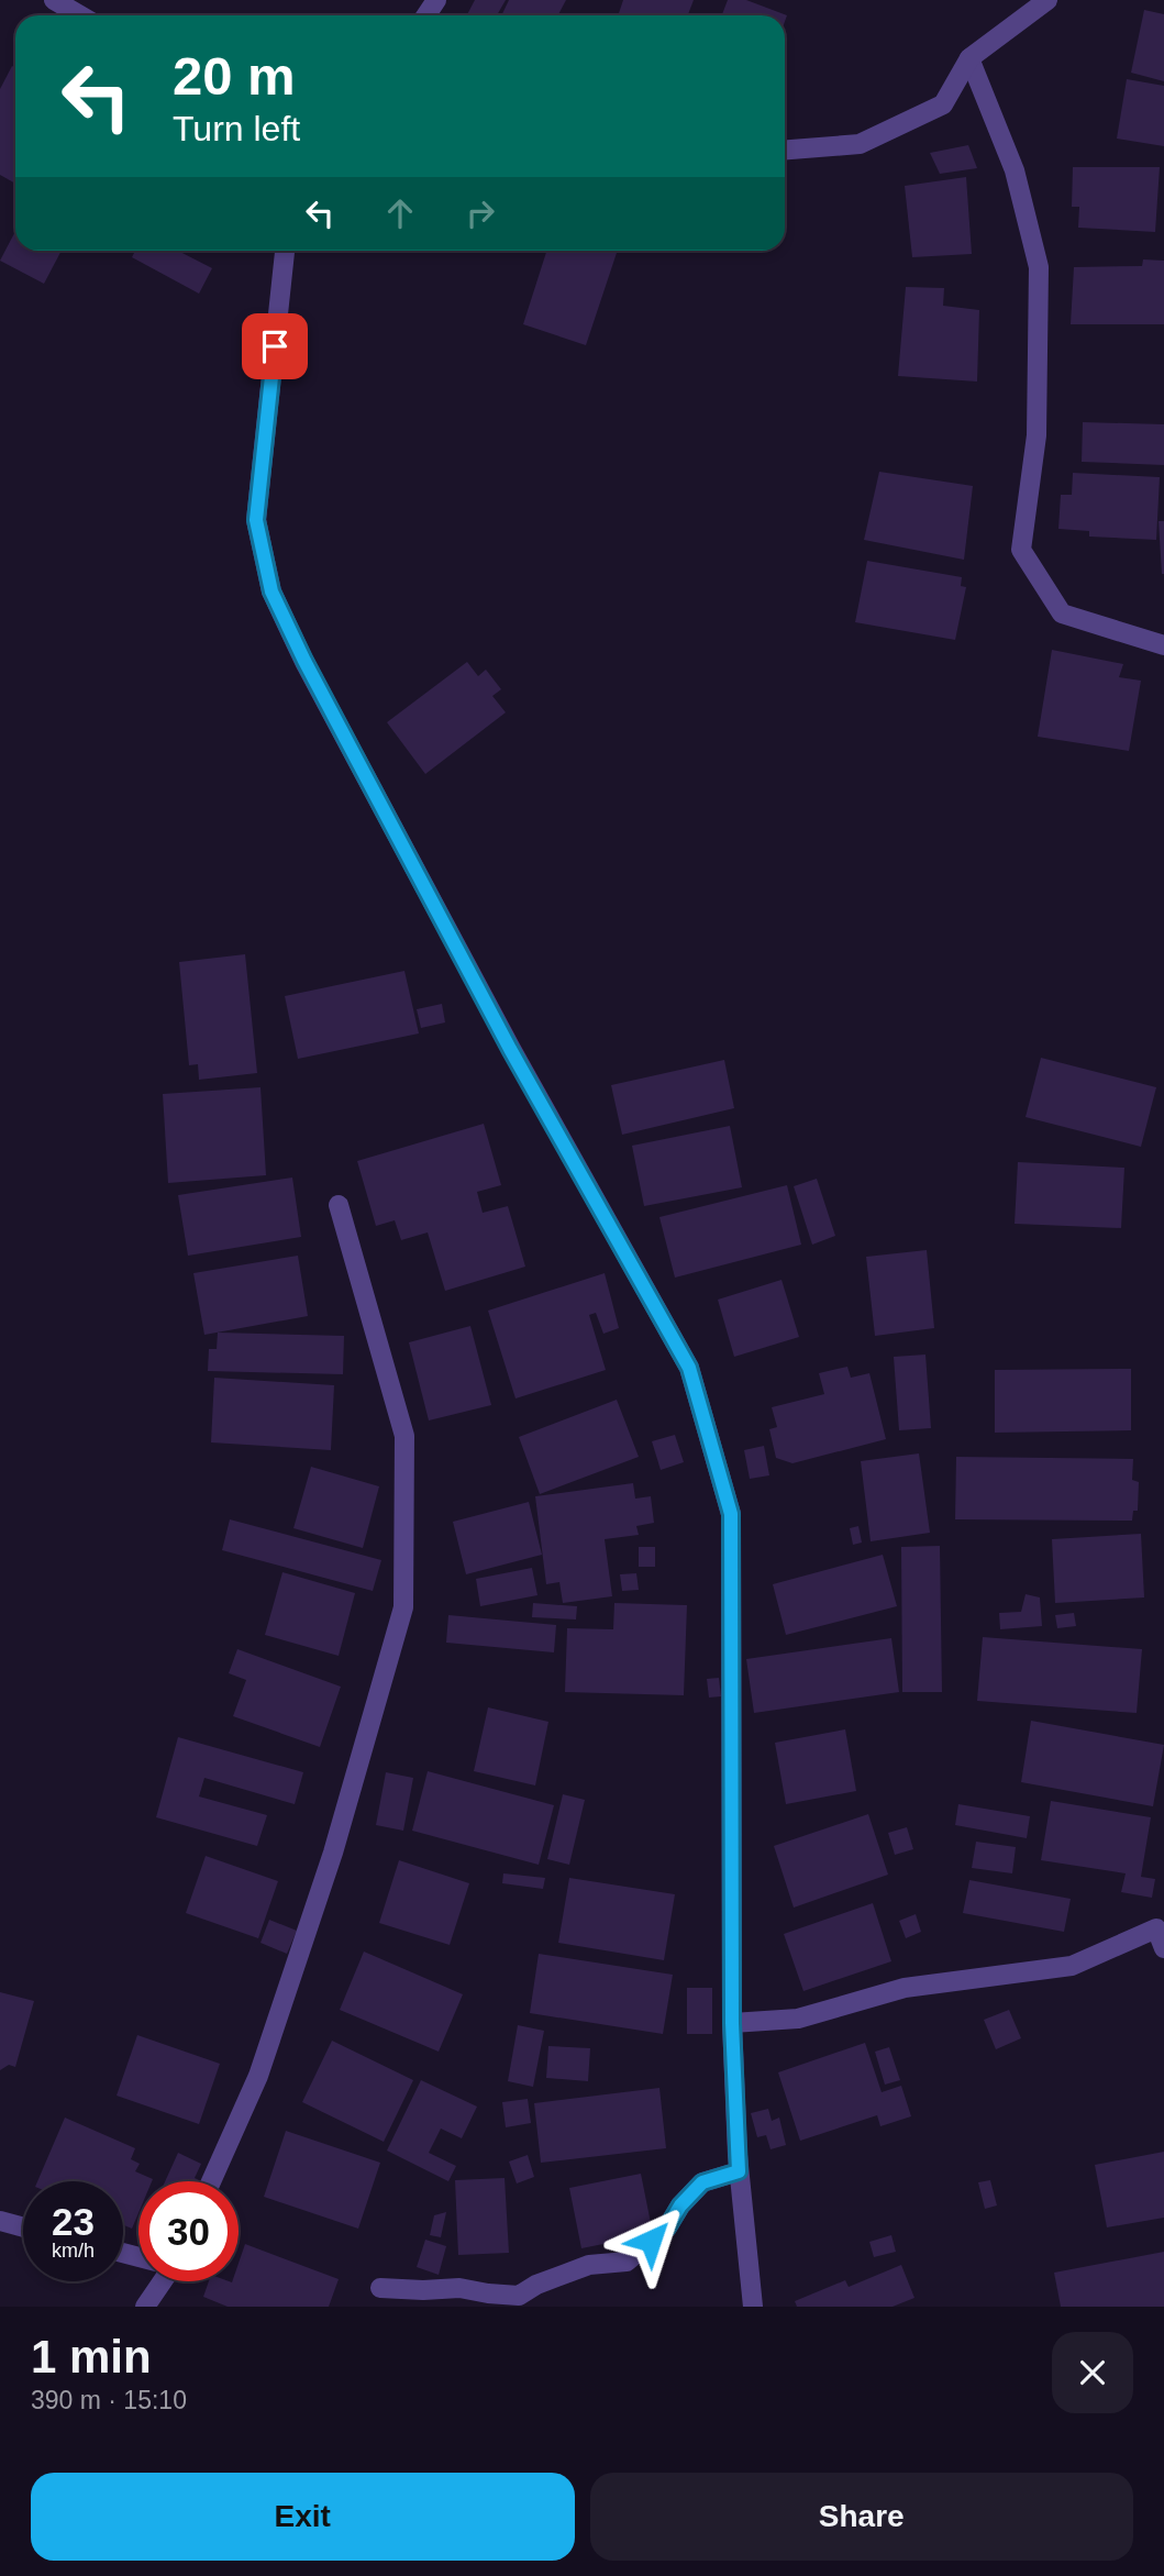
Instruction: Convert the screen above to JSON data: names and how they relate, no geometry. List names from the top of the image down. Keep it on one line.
{"page":{"turn":["20 m","Turn left"],"speed":"23 km/h","limit":"30","heading":["1 min","390 m · 15:10"],"buttons":["Exit","Share"]}}
